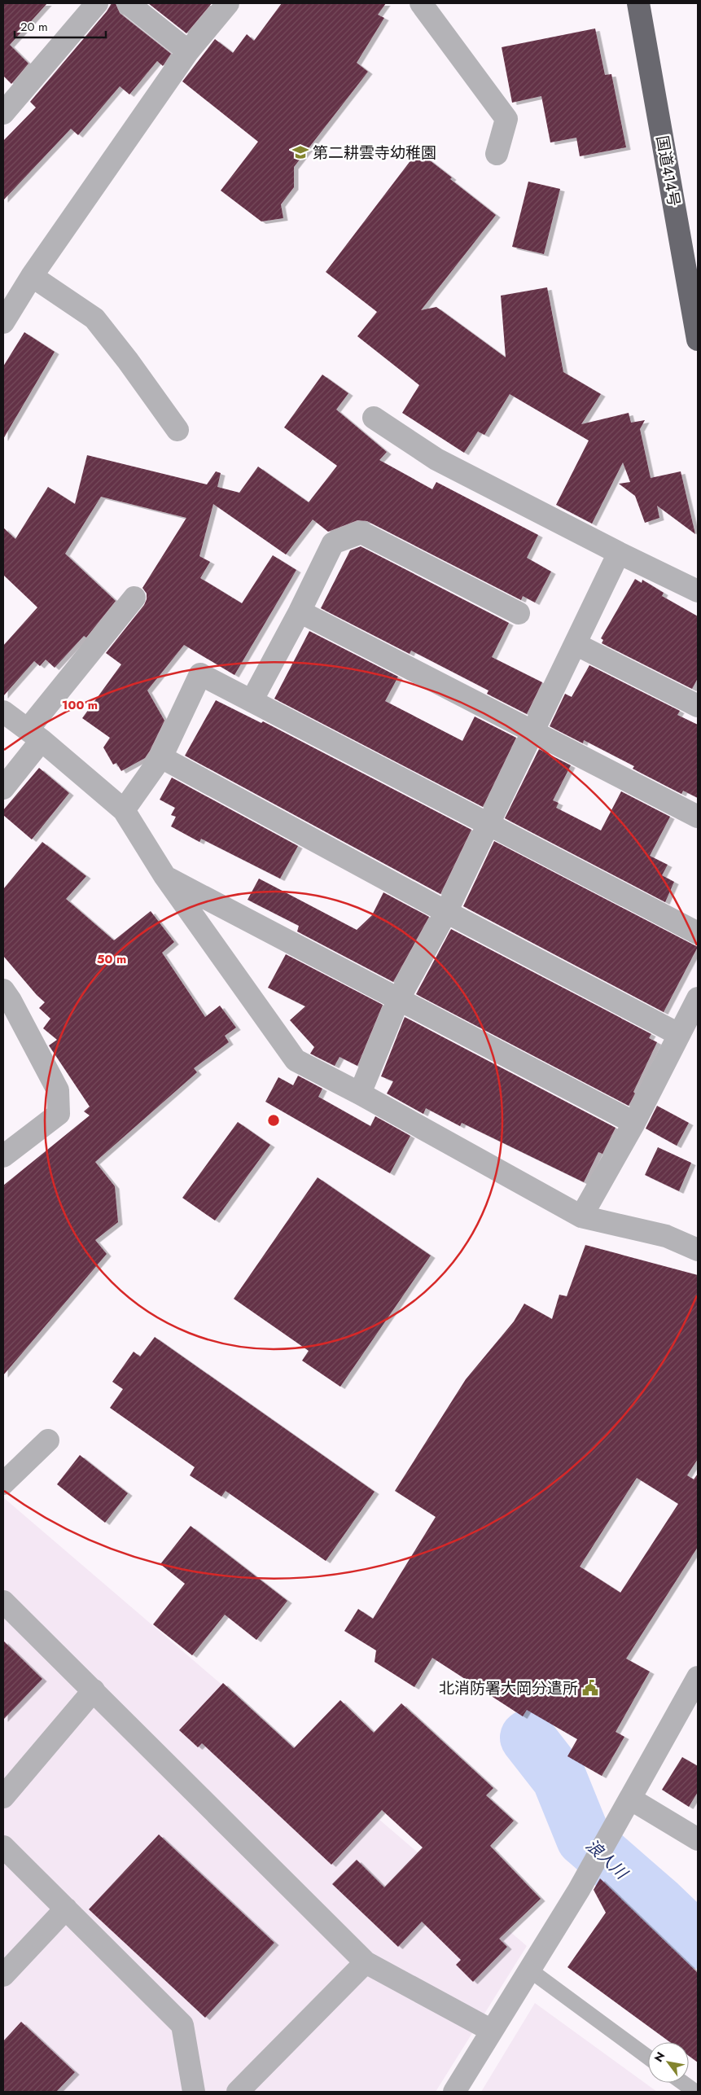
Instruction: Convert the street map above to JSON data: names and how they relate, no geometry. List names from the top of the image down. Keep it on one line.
{"streets":{"highway":["国道414号"]},"water":["浪人川"],"places":{"school or university":["第二耕雲寺幼稚園"],"public building":["北消防署大岡分遣所"]},"scale_bar":"20 m","north":"top left","rings":["100 m","50 m"]}
